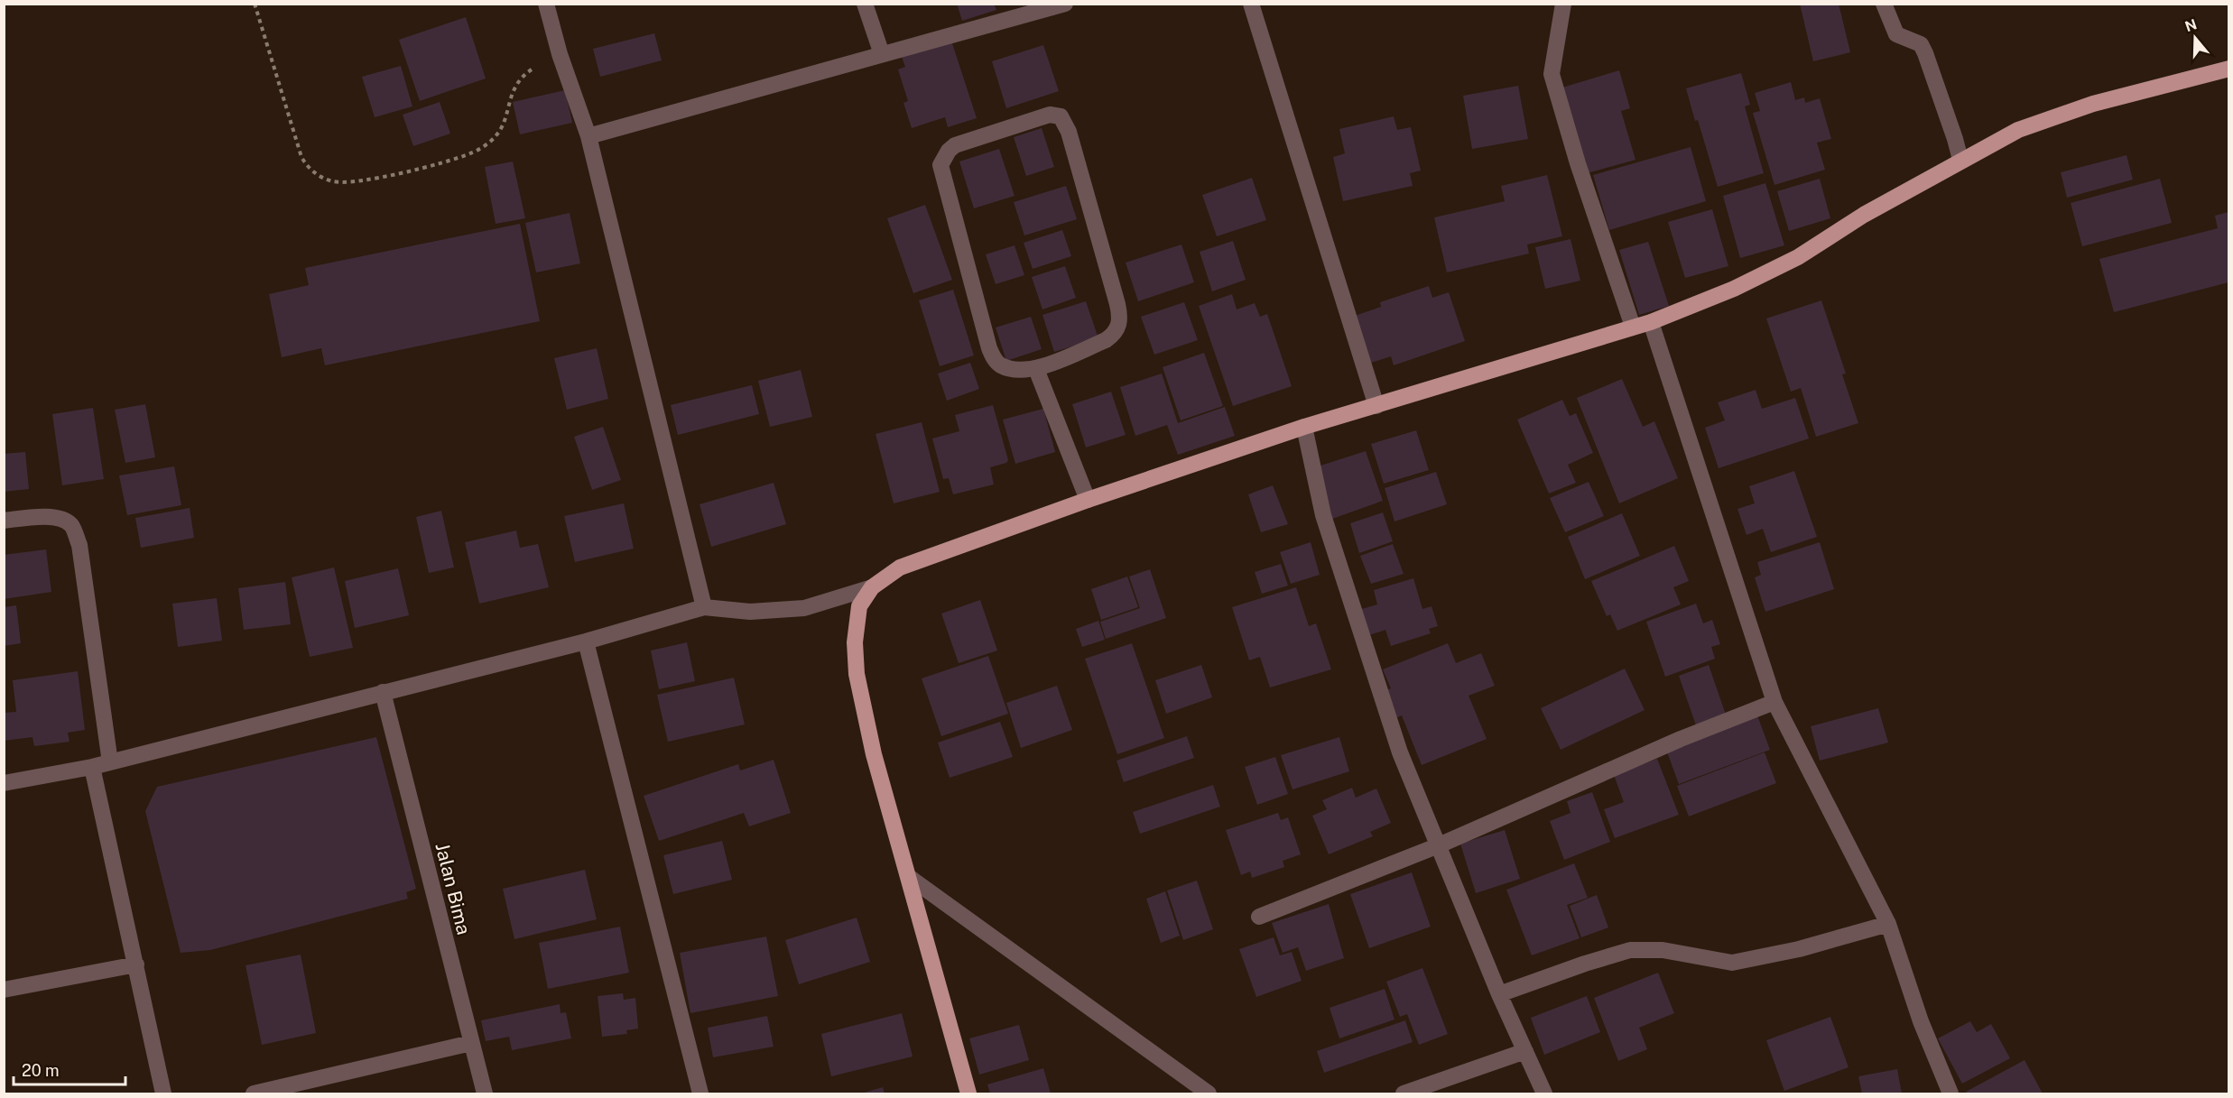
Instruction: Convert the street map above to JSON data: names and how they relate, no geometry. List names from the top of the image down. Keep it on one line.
{"streets":{"street":["Jalan Bima"]},"scale_bar":"20 m","north":"top"}
